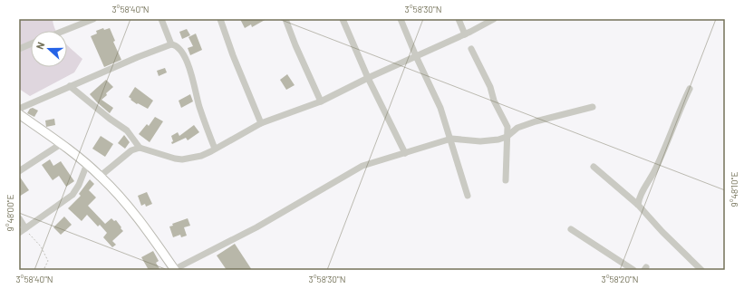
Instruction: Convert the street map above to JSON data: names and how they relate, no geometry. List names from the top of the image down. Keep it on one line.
{"north":"left","coordinates":["3°58'40\"N","3°58'30\"N","9°48'10\"E","9°48'00\"E","3°58'20\"N"]}
